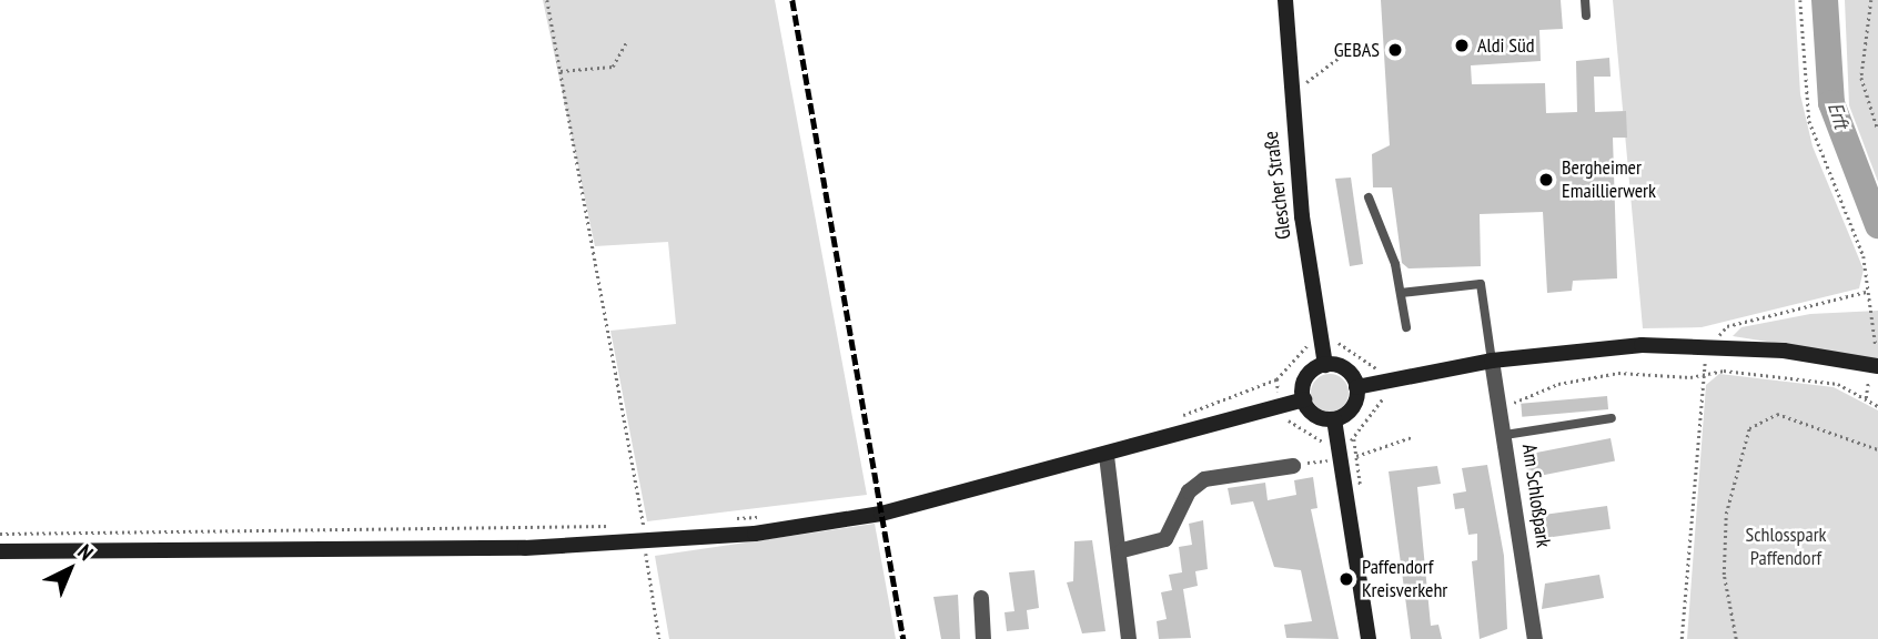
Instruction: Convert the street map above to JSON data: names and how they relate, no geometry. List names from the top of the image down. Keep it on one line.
{"streets":{"main road":["Glescher Straße"],"street":["Am Schloßpark"]},"water":["Erft"],"parks":["Schlosspark Paffendorf"],"places":["Aldi Süd","GEBAS","Bergheimer Emaillierwerk","Paffendorf Kreisverkehr"],"north":"top right"}
